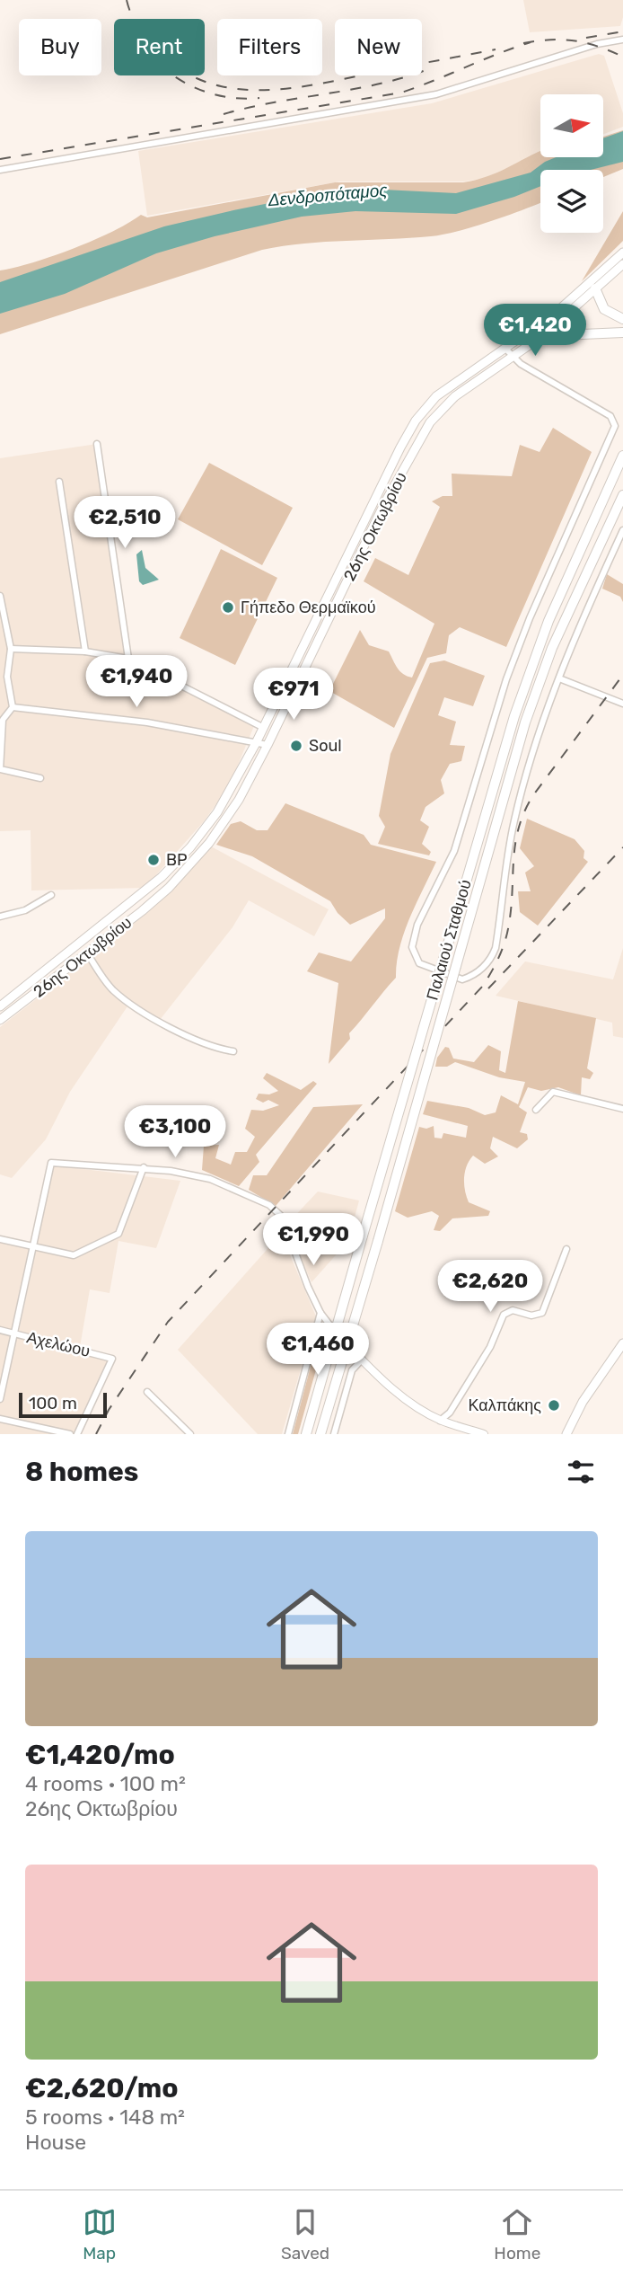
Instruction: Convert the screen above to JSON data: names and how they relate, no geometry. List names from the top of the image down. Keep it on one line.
{"streets":{"highway":["Παλαιού Σταθμού"],"main road":["26ης Οκτωβρίου"],"street":["Αχελώου"]},"water":["Δενδροπόταμος"],"places":["Γήπεδο Θερμαϊκού","Soul","BP","Καλπάκης"],"scale_bar":"100 m","north":"right","page":{"chip":["Buy","Rent","Filters","New"],"price":["€1,420","€2,510","€1,940","€971","€3,100","€1,990","€2,620","€1,460"],"scale":"100 m","heading":"8 homes","list":[{"name":"€1,420/mo","note":"4 rooms · 100 m² · 26ης Οκτωβρίου"},{"name":"€2,620/mo","note":"5 rooms · 148 m² · House"}],"tabs":["Map","Saved","Home"]}}
